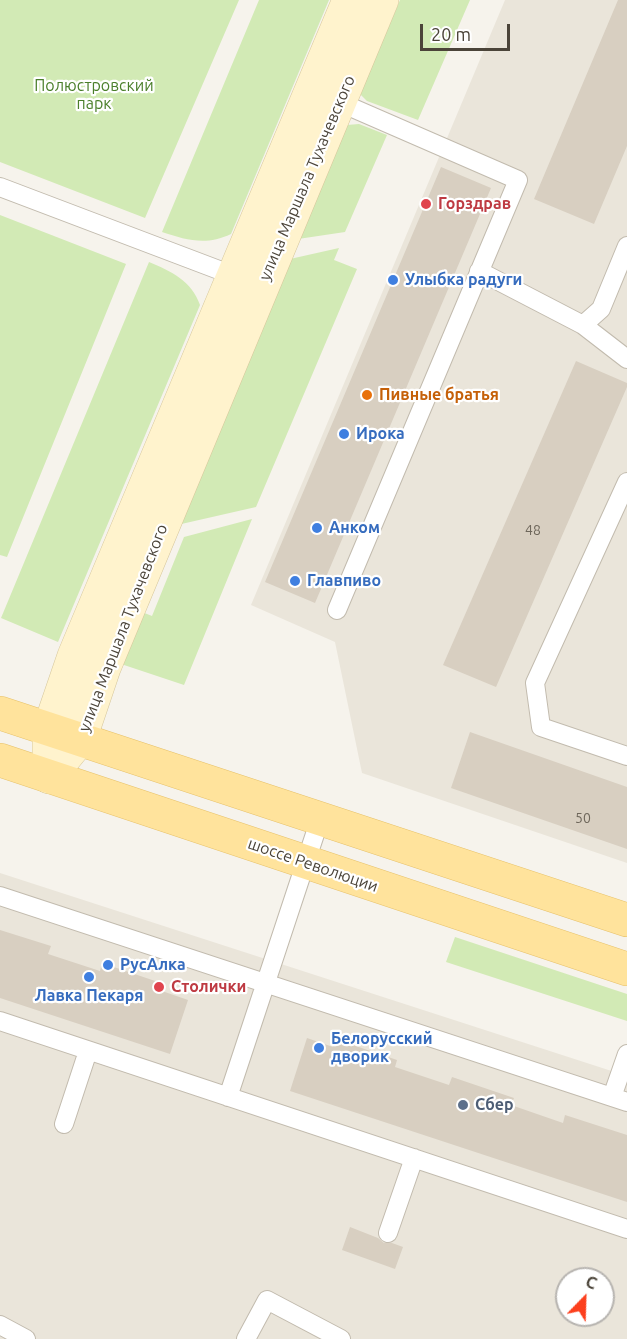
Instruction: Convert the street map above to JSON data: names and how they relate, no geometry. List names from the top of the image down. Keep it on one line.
{"streets":{"main road":["шоссе Революции"],"street":["улица Маршала Тухачевского"]},"crossings":[["улица Маршала Тухачевского","шоссе Революции"]],"parks":["Полюстровский парк"],"places":["Горздрав","Улыбка радуги","Пивные братья","Ирока","Анком","Главпиво","РусАлка","Лавка Пекаря","Столички","Белорусский дворик","Сбер"],"house_numbers":["48","50"],"scale_bar":"20 m","north":"top right"}
